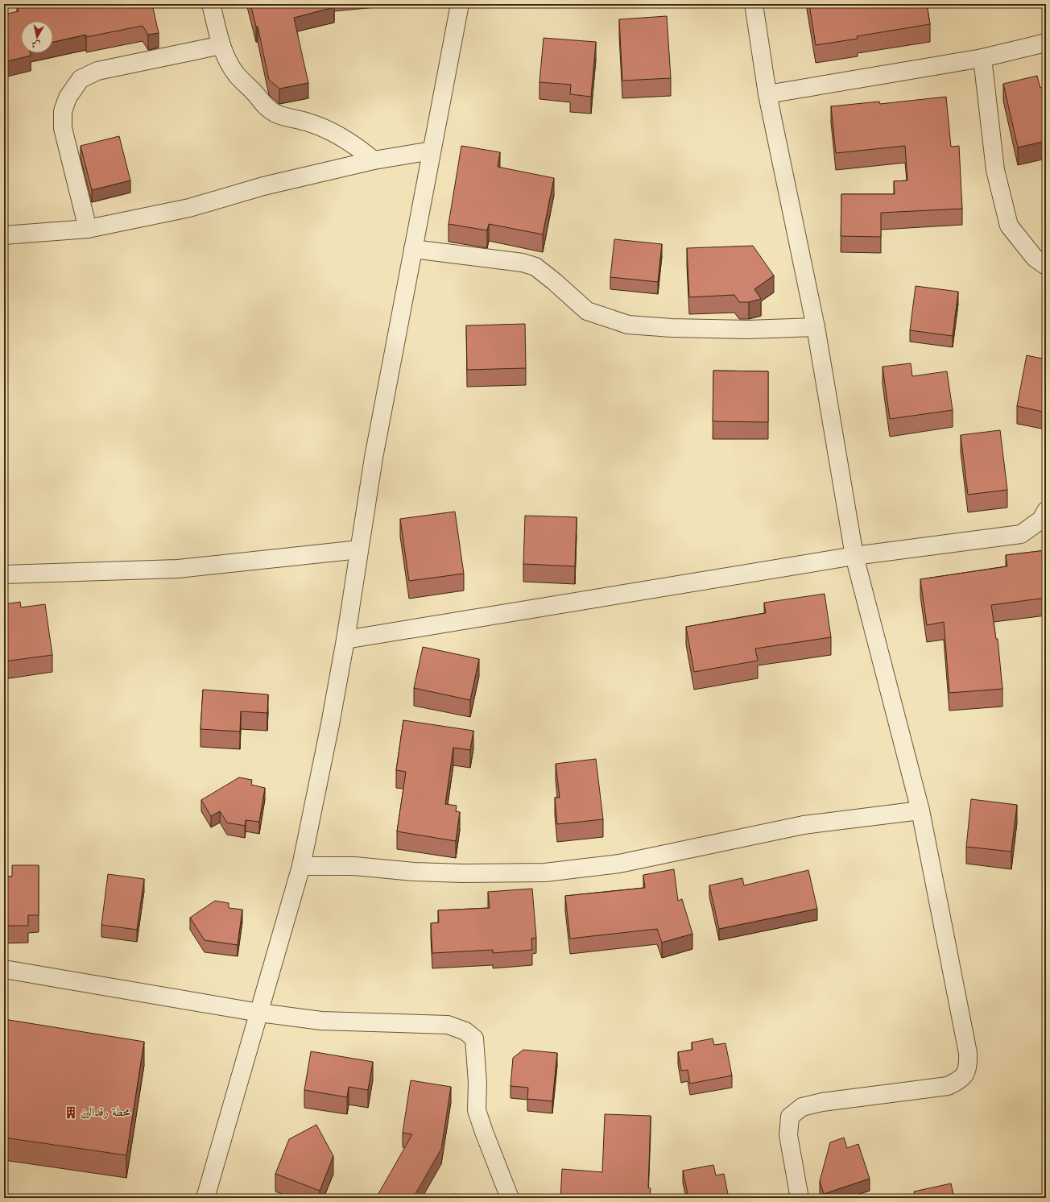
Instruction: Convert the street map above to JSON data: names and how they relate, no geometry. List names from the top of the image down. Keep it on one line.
{"places":{"building":["محطة رقدالين"]},"north":"bottom"}
